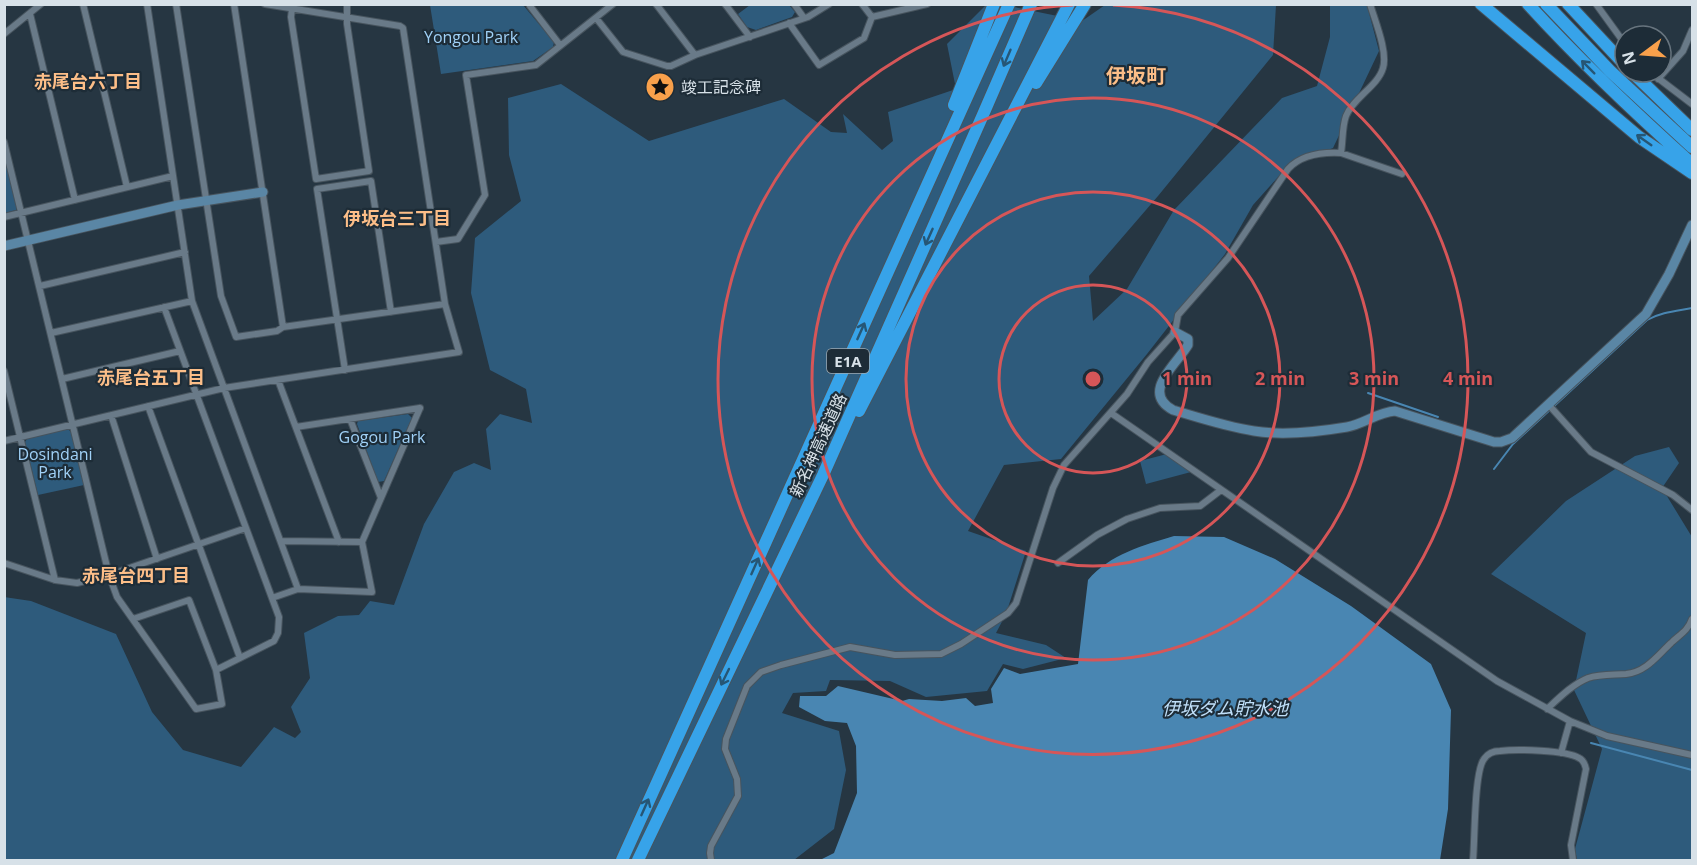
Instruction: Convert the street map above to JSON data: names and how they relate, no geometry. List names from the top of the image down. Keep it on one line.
{"streets":{"highway":["E1A","新名神高速道路"]},"districts":["伊坂町","赤尾台六丁目","伊坂台三丁目","赤尾台五丁目","赤尾台四丁目"],"water":["伊坂ダム貯水池"],"parks":["Yongou Park","Gogou Park","Dosindani Park"],"places":{"place":["竣工記念碑"]},"north":"left","rings":["1 min","2 min","3 min","4 min"]}
